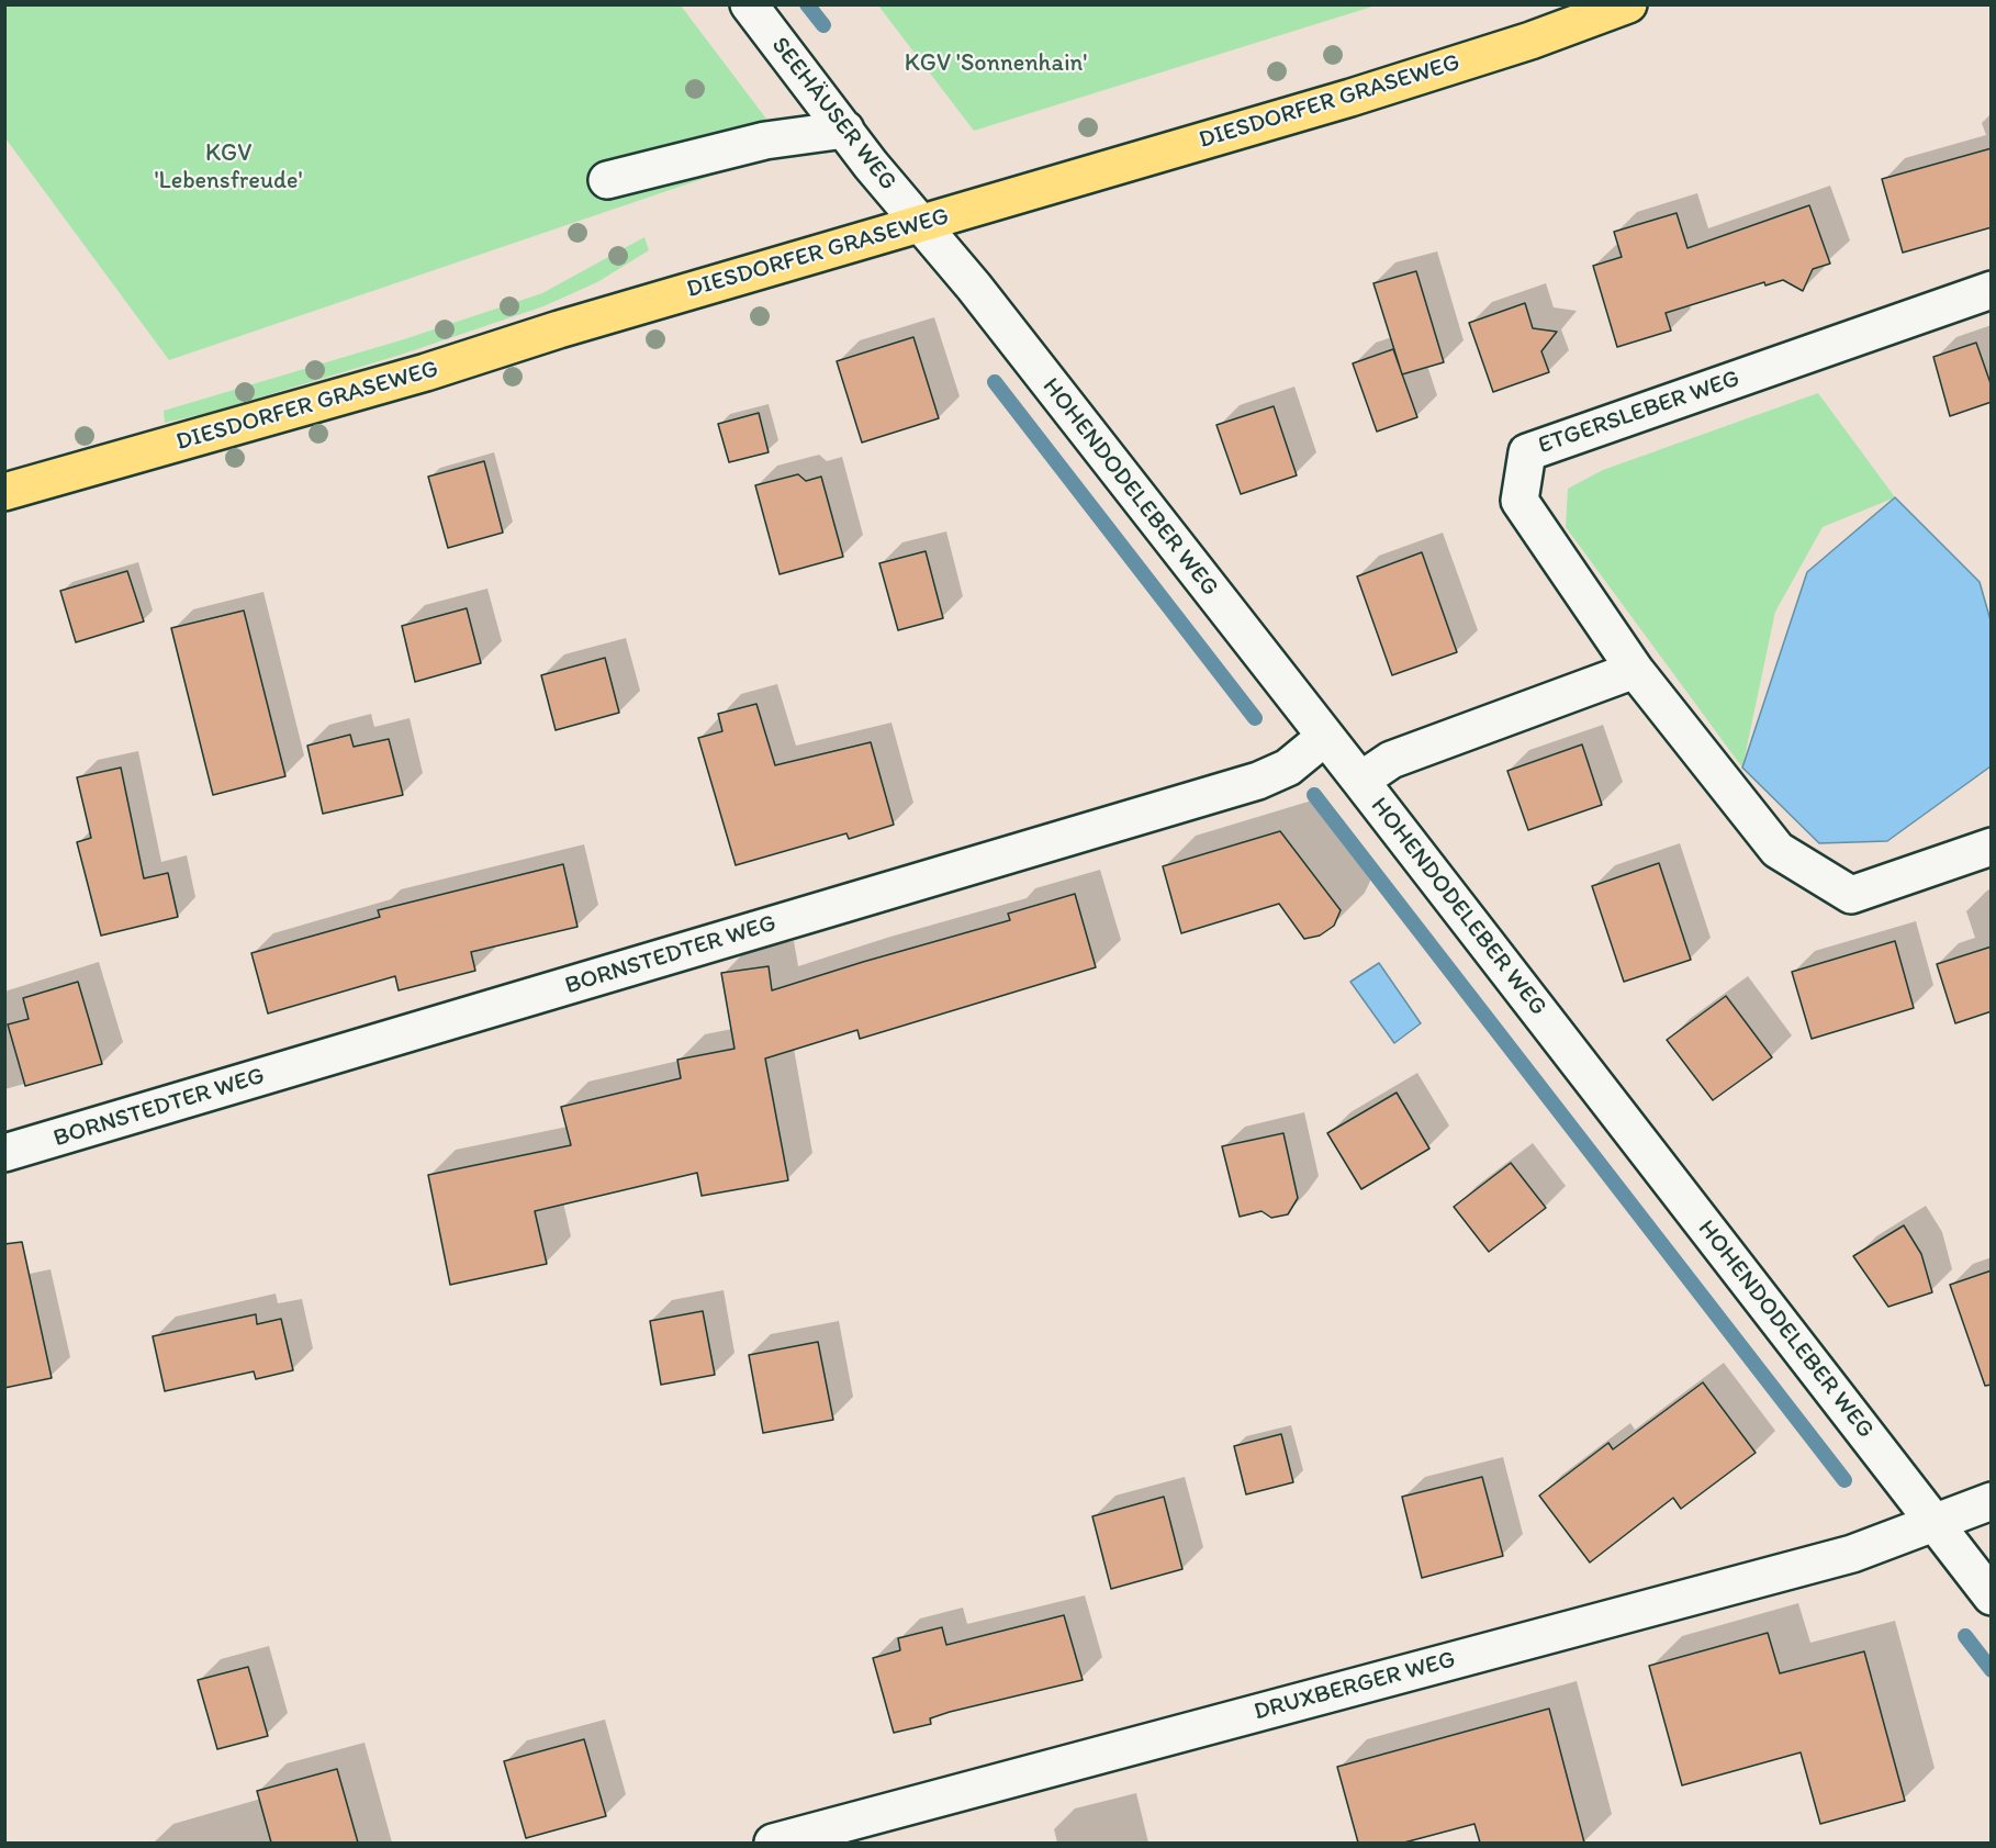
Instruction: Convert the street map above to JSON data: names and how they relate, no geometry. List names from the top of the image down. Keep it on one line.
{"streets":{"main road":["DIESDORFER GRASEWEG"],"street":["SEEHÄUSER WEG","ETGERSLEBER WEG","HOHENDODELEBER WEG","BORNSTEDTER WEG","DRUXBERGER WEG"]},"crossings":[["DIESDORFER GRASEWEG","SEEHÄUSER WEG"],["DIESDORFER GRASEWEG","HOHENDODELEBER WEG"],["SEEHÄUSER WEG","HOHENDODELEBER WEG"],["HOHENDODELEBER WEG","BORNSTEDTER WEG"],["HOHENDODELEBER WEG","DRUXBERGER WEG"]],"parks":["KGV 'Sonnenhain'","KGV 'Lebensfreude'"]}
